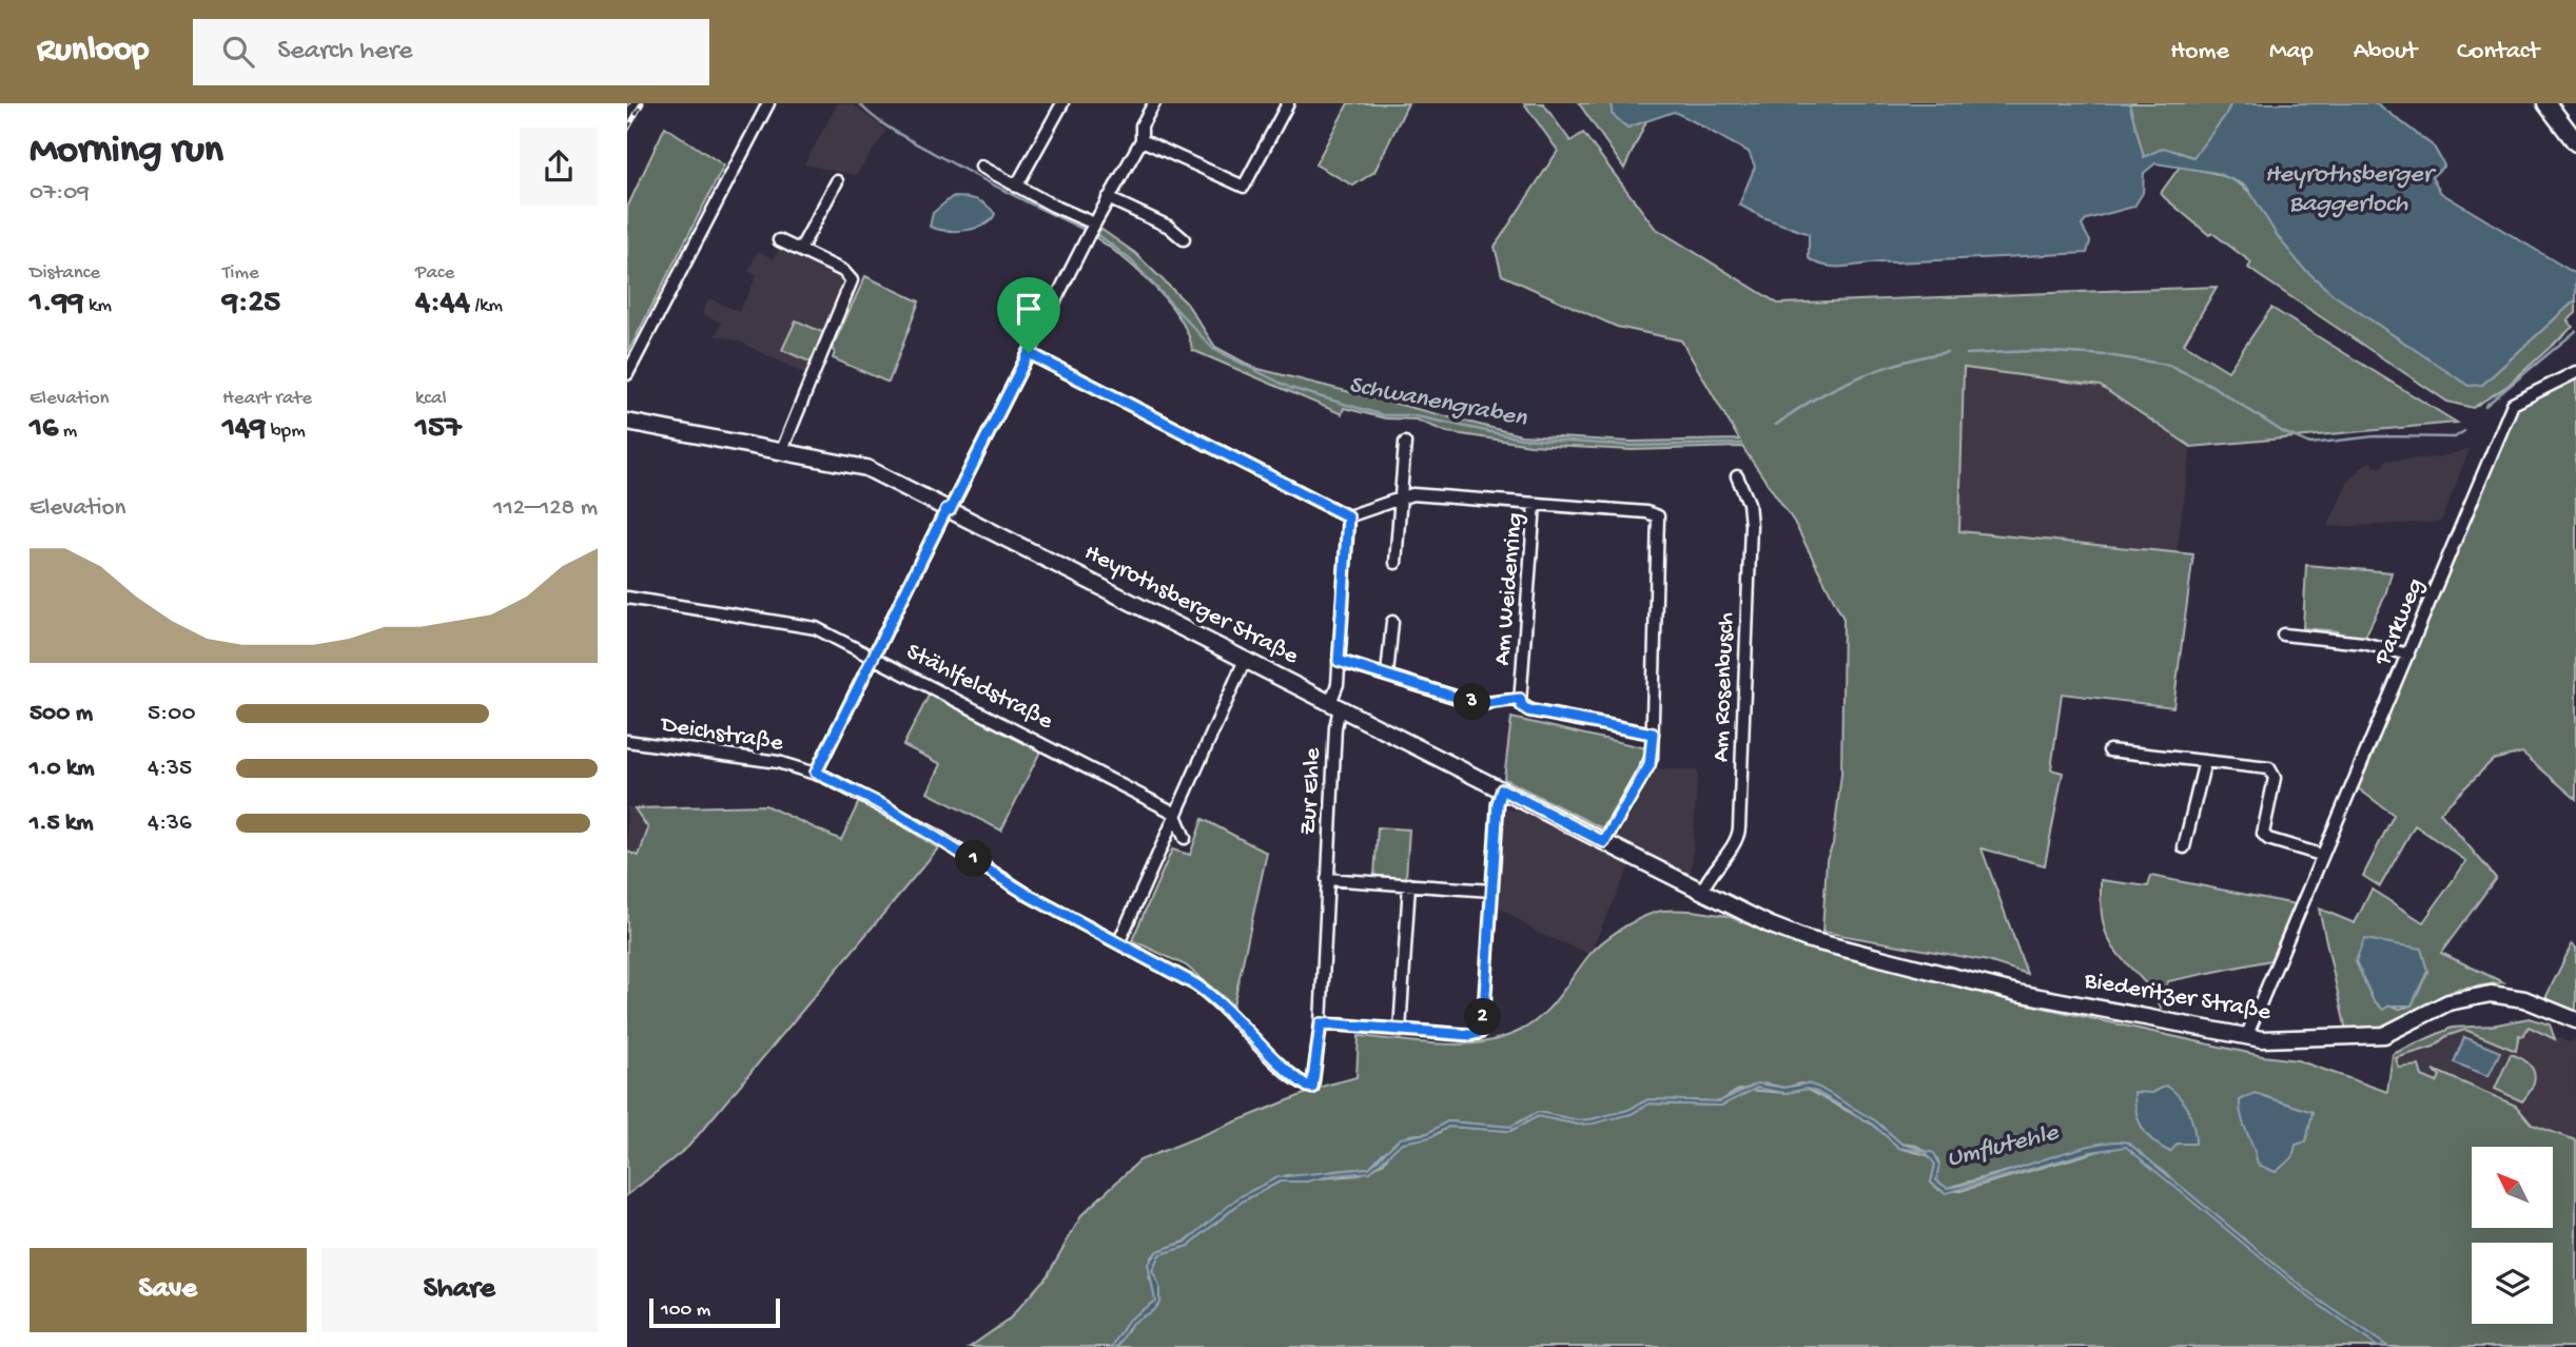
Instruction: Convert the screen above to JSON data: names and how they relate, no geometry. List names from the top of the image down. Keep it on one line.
{"streets":{"street":["Am Weidenring","Heyrothsberger Straße","Parkweg","Stählfeldstraße","Am Rosenbusch","Deichstraße","Zur Ehle","Biederitzer Straße"]},"crossings":[["Am Weidenring","Heyrothsberger Straße"],["Heyrothsberger Straße","Am Rosenbusch"],["Heyrothsberger Straße","Zur Ehle"],["Heyrothsberger Straße","Biederitzer Straße"],["Parkweg","Biederitzer Straße"],["Deichstraße","Zur Ehle"]],"water":["Heyrothsberger Baggerloch","Schwanengraben","Umflutehle"],"scale_bar":"100 m","north":"top left","page":{"header":"Runloop","search":"Search here","nav":["Home","Map","About","Contact"],"heading":["Morning run","07:09"],"stats":[["Distance","1.99 km"],["Time","9:25"],["Pace","4:44 /km"],["Elevation","16 m"],["Heart rate","149 bpm"],["kcal","157"]],"chart":["Elevation","112–128 m"],"pins":["3","1","2"],"list":[{"name":"500 m","note":"5:00"},{"name":"1.0 km","note":"4:35"},{"name":"1.5 km","note":"4:36"}],"buttons":["Save","Share"],"scale":"100 m"}}
